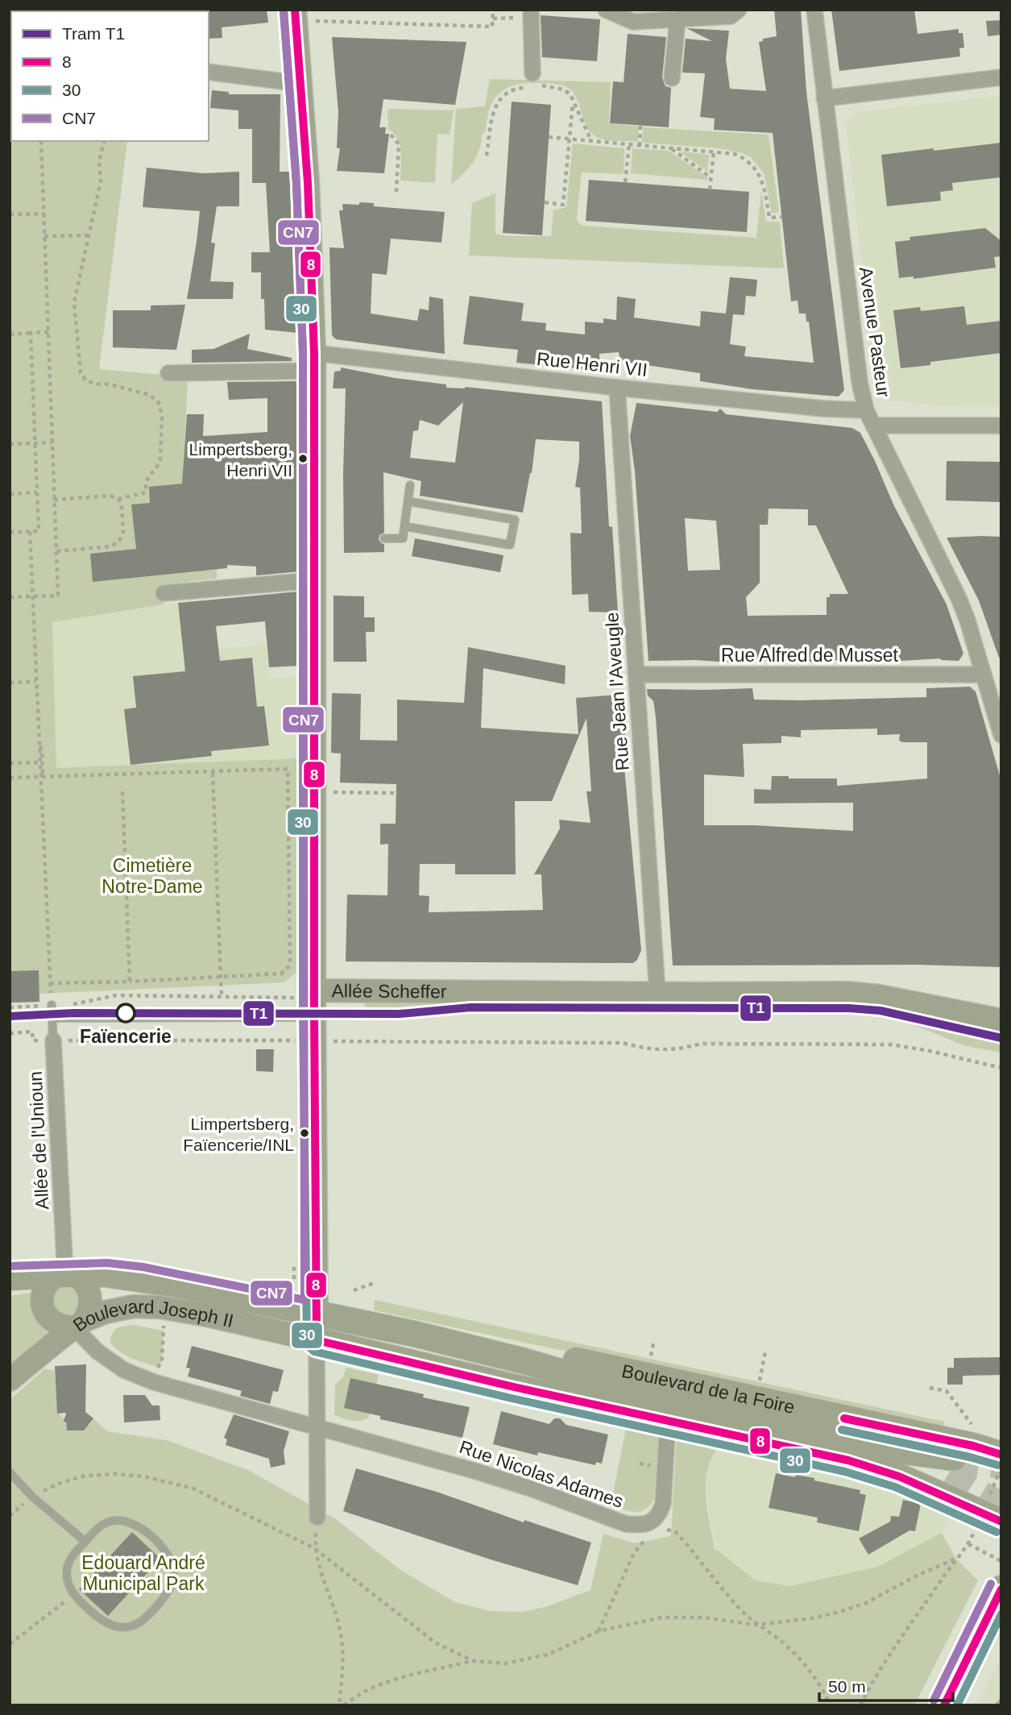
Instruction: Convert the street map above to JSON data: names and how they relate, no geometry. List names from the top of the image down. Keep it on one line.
{"streets":{"main road":["Allée Scheffer","Boulevard Joseph II","Boulevard de la Foire"],"street":["Avenue Pasteur","Rue Henri VII","Rue Alfred de Musset","Rue Jean l'Aveugle","Allée de l'Unioun","Rue Nicolas Adames"]},"crossings":[["Avenue Pasteur","Rue Henri VII"],["Avenue Pasteur","Rue Alfred de Musset"],["Rue Henri VII","Rue Jean l'Aveugle"],["Rue Alfred de Musset","Rue Jean l'Aveugle"],["Rue Jean l'Aveugle","Allée Scheffer"],["Allée de l'Unioun","Boulevard Joseph II"],["Allée de l'Unioun","Boulevard de la Foire"],["Allée de l'Unioun","Rue Nicolas Adames"],["Boulevard Joseph II","Boulevard de la Foire"],["Boulevard Joseph II","Rue Nicolas Adames"],["Boulevard de la Foire","Rue Nicolas Adames"]],"parks":["Cimetière Notre-Dame","Edouard André Municipal Park"],"places":["Limpertsberg, Henri VII","Faïencerie","Limpertsberg, Faïencerie/INL"],"lines":["transit line 8","transit line 30","transit line CN7","tram line T1"],"legend":["Tram T1","8","30","CN7"],"scale_bar":"50 m"}
